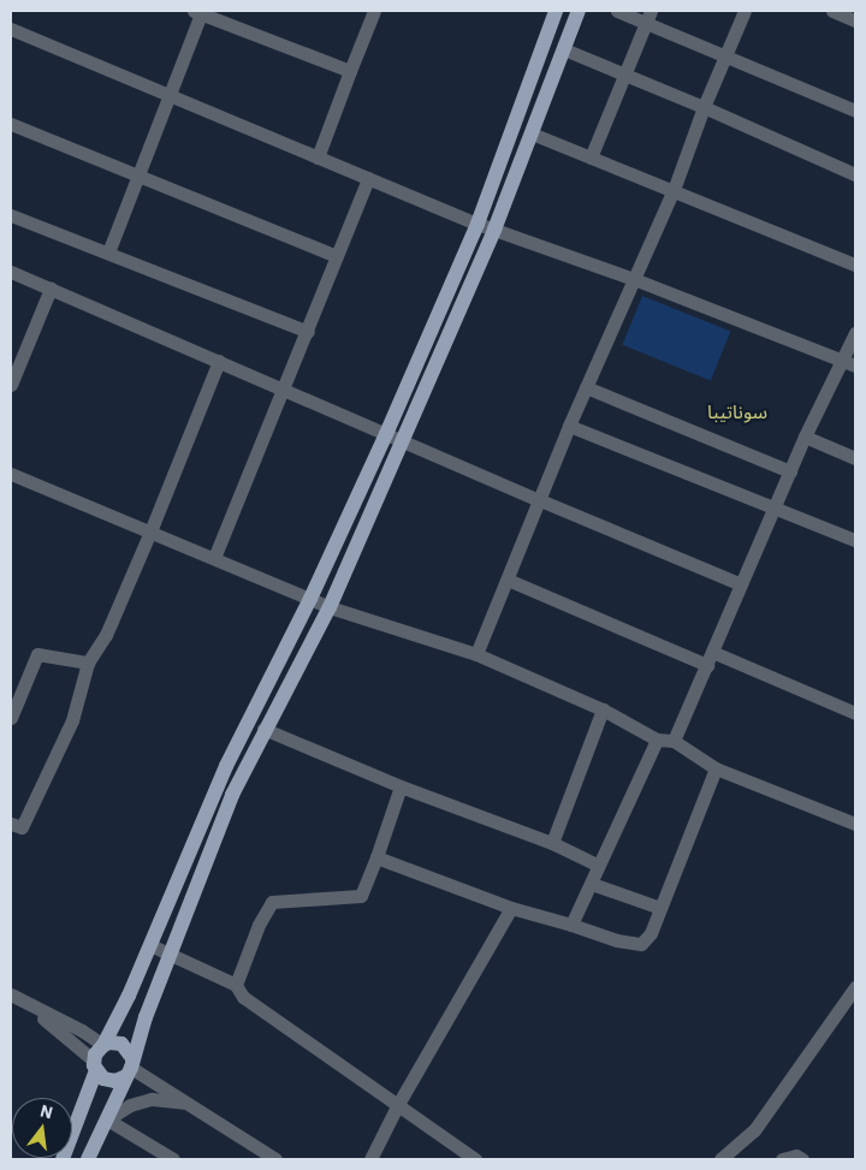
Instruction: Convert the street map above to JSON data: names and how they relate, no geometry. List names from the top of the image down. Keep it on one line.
{"districts":["سوناتيبا"],"north":"top"}
